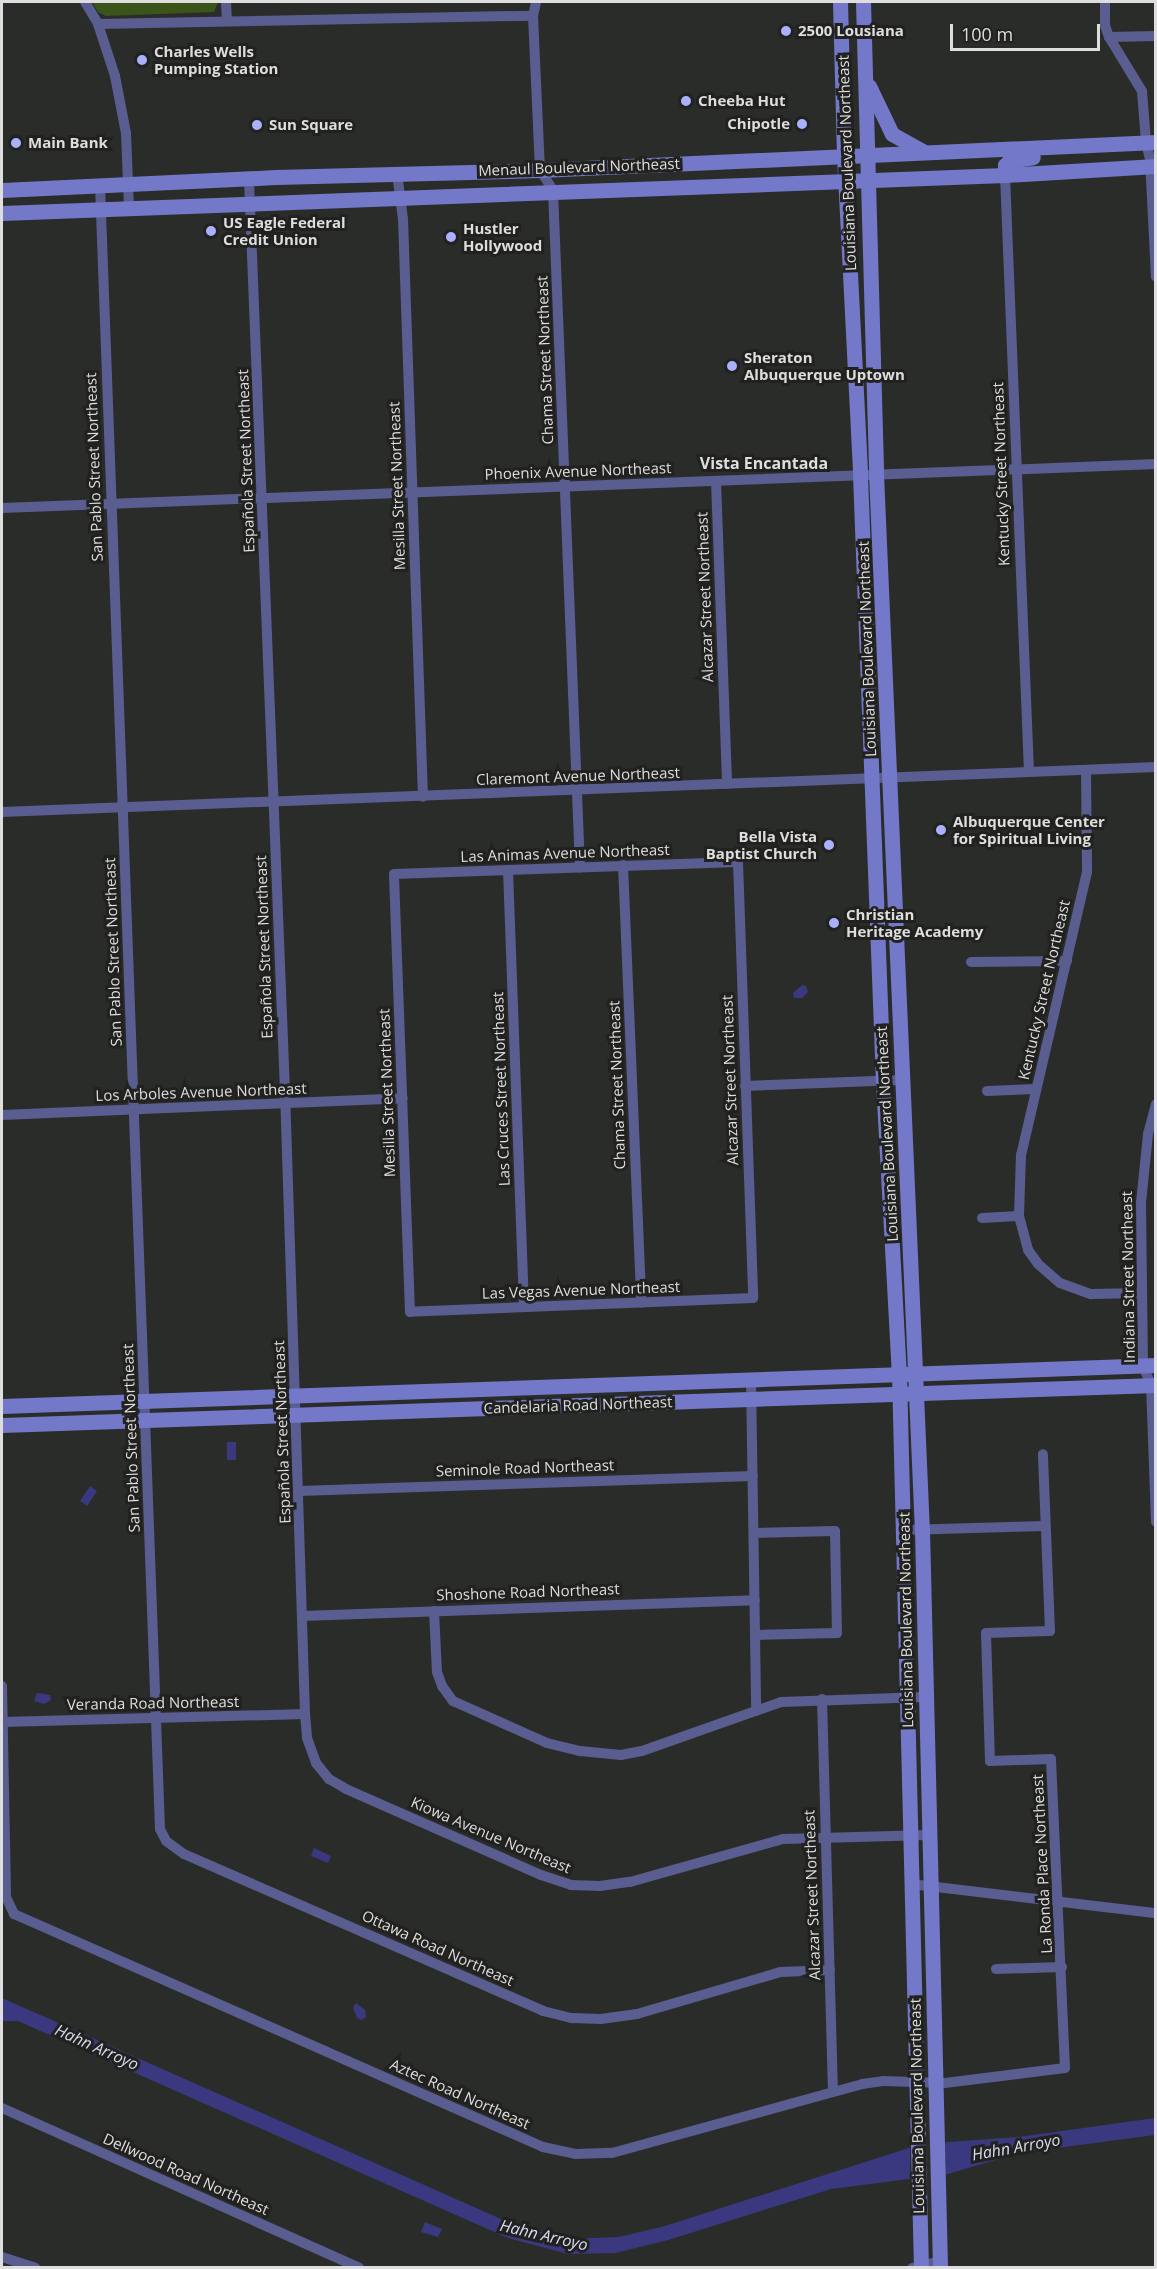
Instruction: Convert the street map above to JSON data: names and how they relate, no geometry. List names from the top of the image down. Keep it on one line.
{"streets":{"main road":["Louisiana Boulevard Northeast","Menaul Boulevard Northeast","Candelaria Road Northeast"],"street":["Chama Street Northeast","Española Street Northeast","San Pablo Street Northeast","Phoenix Avenue Northeast","Kentucky Street Northeast","Mesilla Street Northeast","Alcazar Street Northeast","Claremont Avenue Northeast","Las Animas Avenue Northeast","Las Cruces Street Northeast","Los Arboles Avenue Northeast","Indiana Street Northeast","Las Vegas Avenue Northeast","Seminole Road Northeast","Shoshone Road Northeast","Veranda Road Northeast","Kiowa Avenue Northeast","La Ronda Place Northeast","Ottawa Road Northeast","Aztec Road Northeast","Dellwood Road Northeast"]},"crossings":[["Louisiana Boulevard Northeast","Menaul Boulevard Northeast"],["Louisiana Boulevard Northeast","Phoenix Avenue Northeast"],["Louisiana Boulevard Northeast","Claremont Avenue Northeast"],["Louisiana Boulevard Northeast","Candelaria Road Northeast"],["Louisiana Boulevard Northeast","Kiowa Avenue Northeast"],["Louisiana Boulevard Northeast","La Ronda Place Northeast"],["Louisiana Boulevard Northeast","Aztec Road Northeast"],["Menaul Boulevard Northeast","Chama Street Northeast"],["Menaul Boulevard Northeast","Española Street Northeast"],["Menaul Boulevard Northeast","San Pablo Street Northeast"],["Menaul Boulevard Northeast","Kentucky Street Northeast"],["Menaul Boulevard Northeast","Mesilla Street Northeast"],["Chama Street Northeast","Phoenix Avenue Northeast"],["Chama Street Northeast","Claremont Avenue Northeast"],["Chama Street Northeast","Las Animas Avenue Northeast"],["Chama Street Northeast","Las Vegas Avenue Northeast"],["Española Street Northeast","Phoenix Avenue Northeast"],["Española Street Northeast","Claremont Avenue Northeast"],["Española Street Northeast","Los Arboles Avenue Northeast"],["Española Street Northeast","Candelaria Road Northeast"],["Española Street Northeast","Seminole Road Northeast"],["Española Street Northeast","Shoshone Road Northeast"],["Española Street Northeast","Veranda Road Northeast"],["Española Street Northeast","Kiowa Avenue Northeast"],["San Pablo Street Northeast","Phoenix Avenue Northeast"],["San Pablo Street Northeast","Claremont Avenue Northeast"],["San Pablo Street Northeast","Los Arboles Avenue Northeast"],["San Pablo Street Northeast","Candelaria Road Northeast"],["San Pablo Street Northeast","Veranda Road Northeast"],["San Pablo Street Northeast","Ottawa Road Northeast"],["Phoenix Avenue Northeast","Kentucky Street Northeast"],["Phoenix Avenue Northeast","Mesilla Street Northeast"],["Phoenix Avenue Northeast","Alcazar Street Northeast"],["Kentucky Street Northeast","Claremont Avenue Northeast"],["Kentucky Street Northeast","Indiana Street Northeast"],["Mesilla Street Northeast","Claremont Avenue Northeast"],["Mesilla Street Northeast","Las Animas Avenue Northeast"],["Mesilla Street Northeast","Los Arboles Avenue Northeast"],["Mesilla Street Northeast","Las Vegas Avenue Northeast"],["Alcazar Street Northeast","Claremont Avenue Northeast"],["Alcazar Street Northeast","Las Animas Avenue Northeast"],["Alcazar Street Northeast","Las Vegas Avenue Northeast"],["Alcazar Street Northeast","Kiowa Avenue Northeast"],["Alcazar Street Northeast","Ottawa Road Northeast"],["Alcazar Street Northeast","Aztec Road Northeast"],["Las Animas Avenue Northeast","Las Cruces Street Northeast"],["Las Cruces Street Northeast","Las Vegas Avenue Northeast"],["Indiana Street Northeast","Candelaria Road Northeast"],["Veranda Road Northeast","Kiowa Avenue Northeast"],["Veranda Road Northeast","Ottawa Road Northeast"],["Veranda Road Northeast","Aztec Road Northeast"],["La Ronda Place Northeast","Aztec Road Northeast"]],"districts":["Vista Encantada"],"water":["Hahn Arroyo"],"places":["2500 Lousiana","Charles Wells Pumping Station","Cheeba Hut","Chipotle","Sun Square","Main Bank","US Eagle Federal Credit Union","Hustler Hollywood","Sheraton Albuquerque Uptown","Albuquerque Center for Spiritual Living","Bella Vista Baptist Church","Christian Heritage Academy"],"scale_bar":"100 m"}
